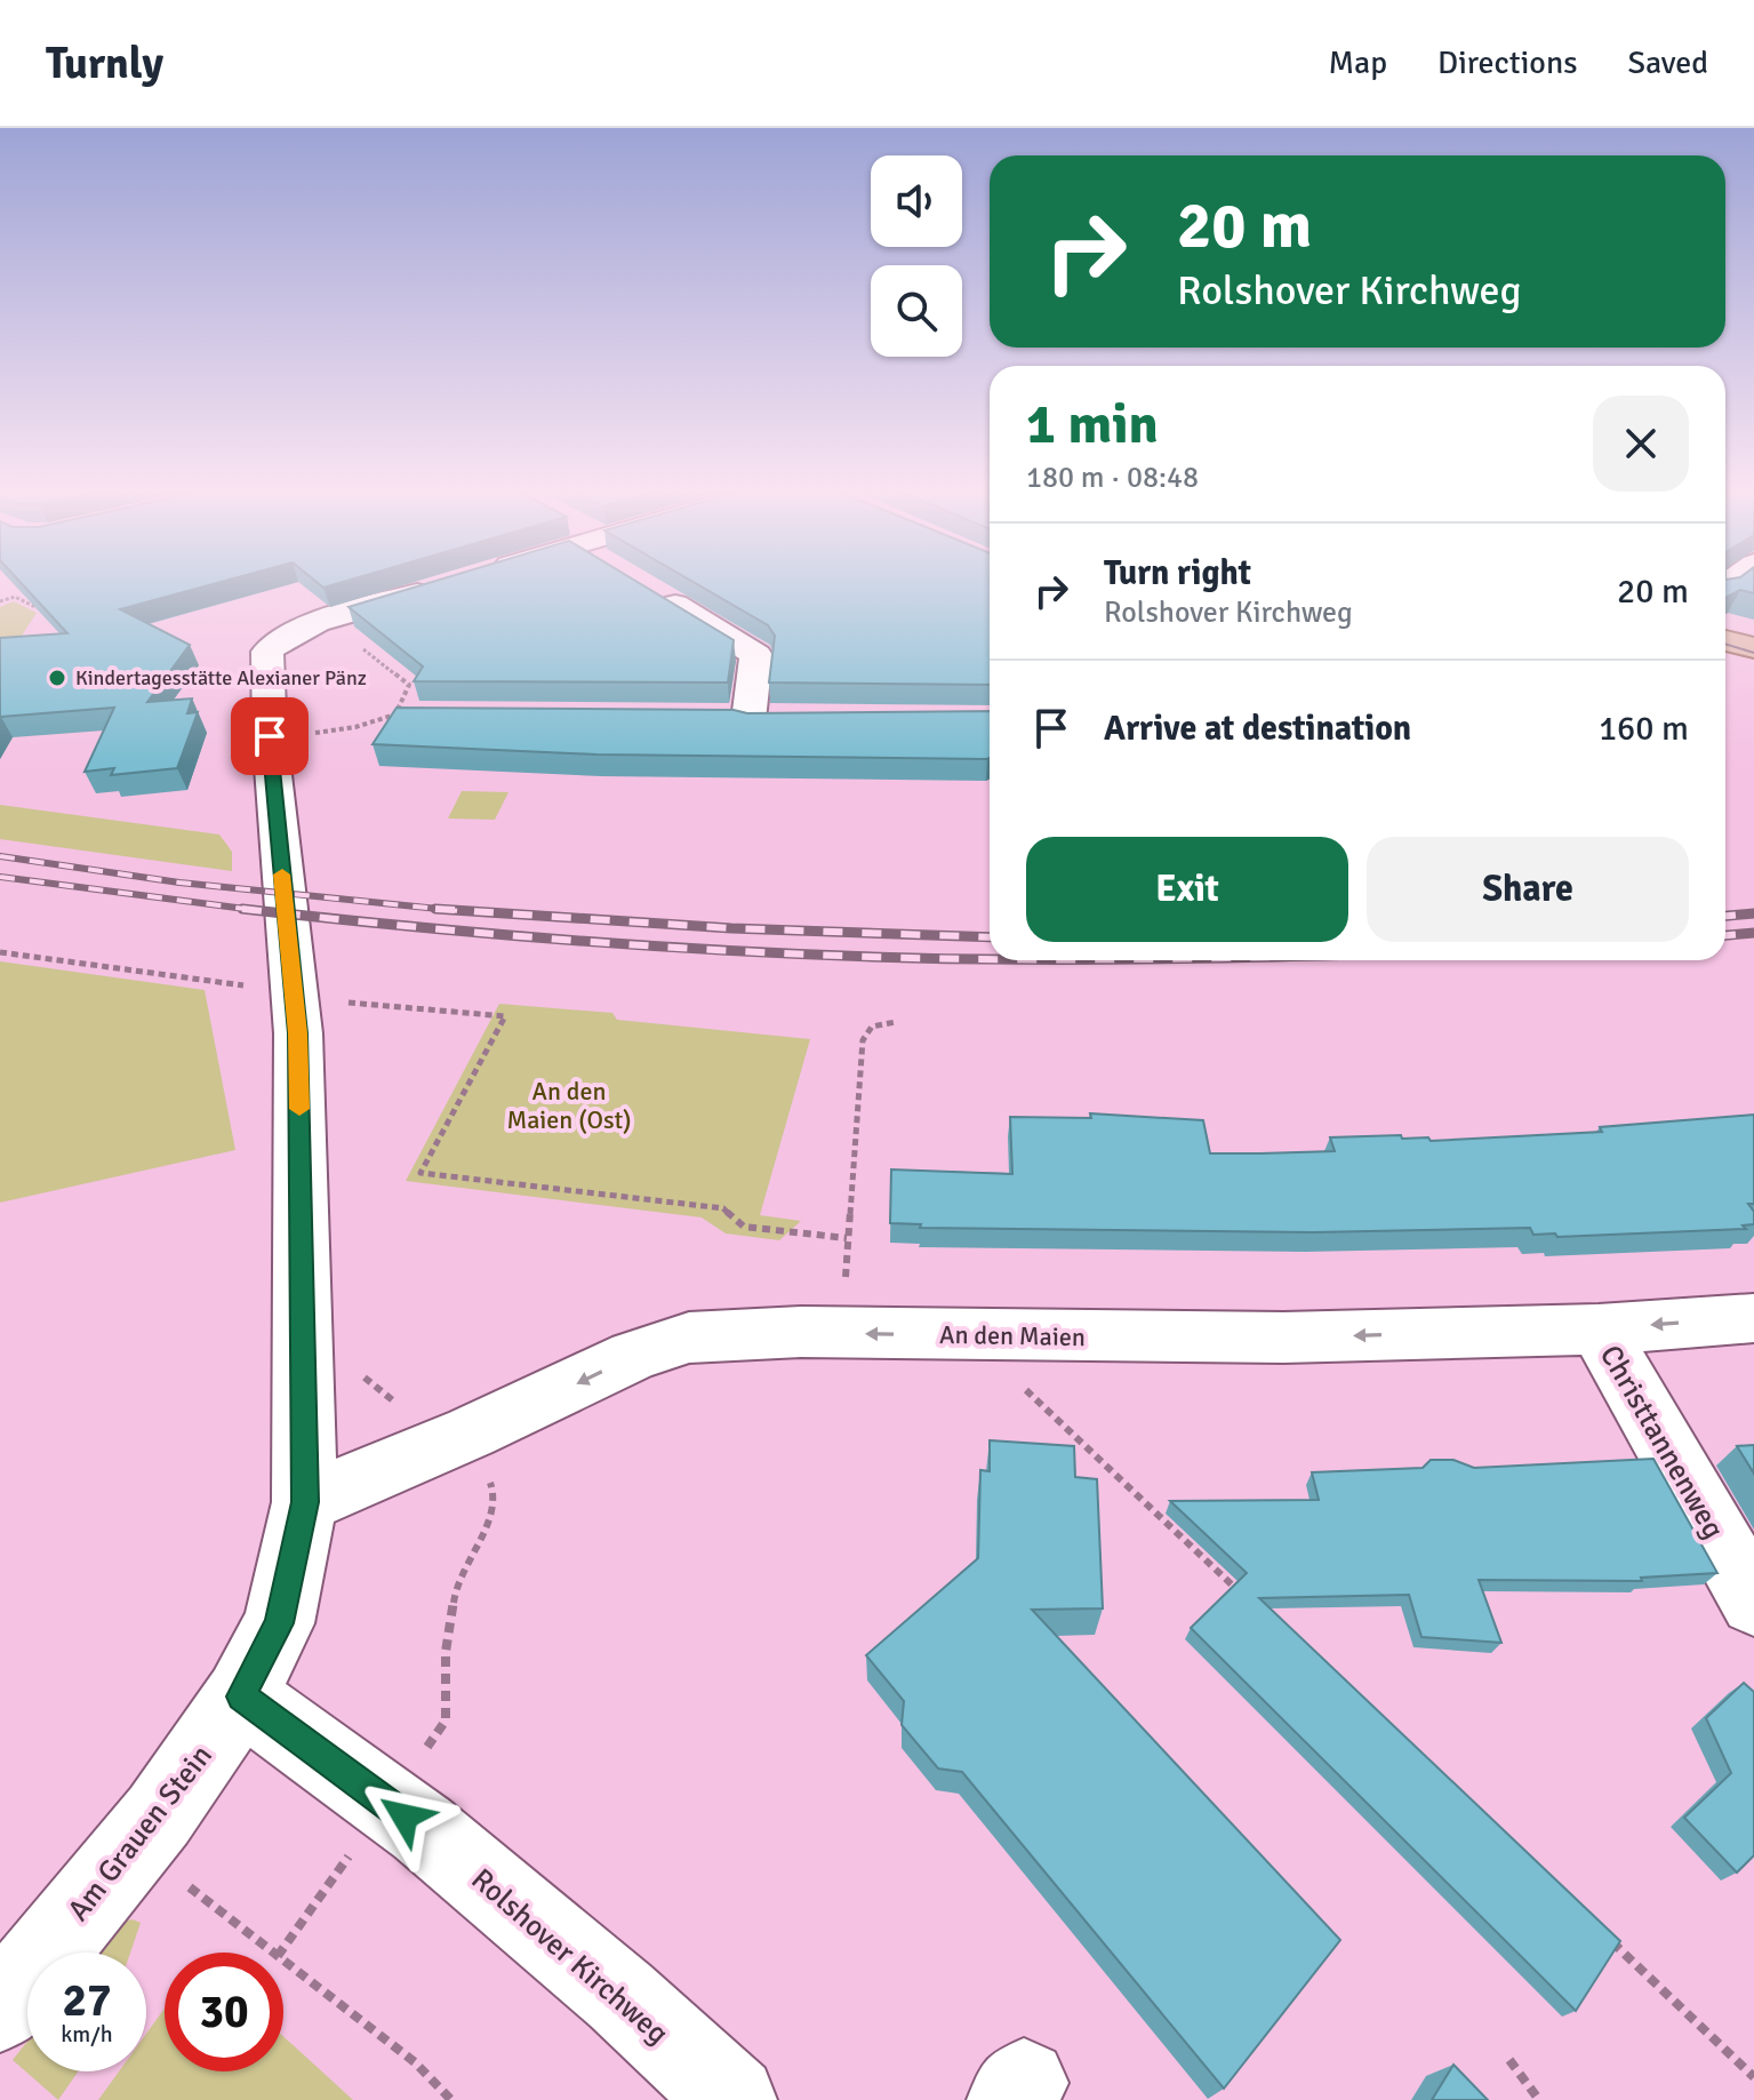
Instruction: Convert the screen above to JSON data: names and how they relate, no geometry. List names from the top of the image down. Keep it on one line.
{"streets":{"street":["An den Maien","Christtannenweg","Am Grauen Stein","Rolshover Kirchweg"]},"crossings":[["An den Maien","Christtannenweg"],["Am Grauen Stein","Rolshover Kirchweg"]],"one_way":["An den Maien"],"parks":["An den Maien (Ost)"],"places":["Kindertagesstätte Alexianer Pänz"],"page":{"header":"Turnly","nav":["Map","Directions","Saved"],"turn":["20 m","Rolshover Kirchweg"],"heading":["1 min","180 m · 08:48"],"list":[{"name":"Turn right","note":"Rolshover Kirchweg","value":"20 m"},{"name":"Arrive at destination","value":"160 m"}],"buttons":["Exit","Share"],"speed":"27 km/h","limit":"30"}}
